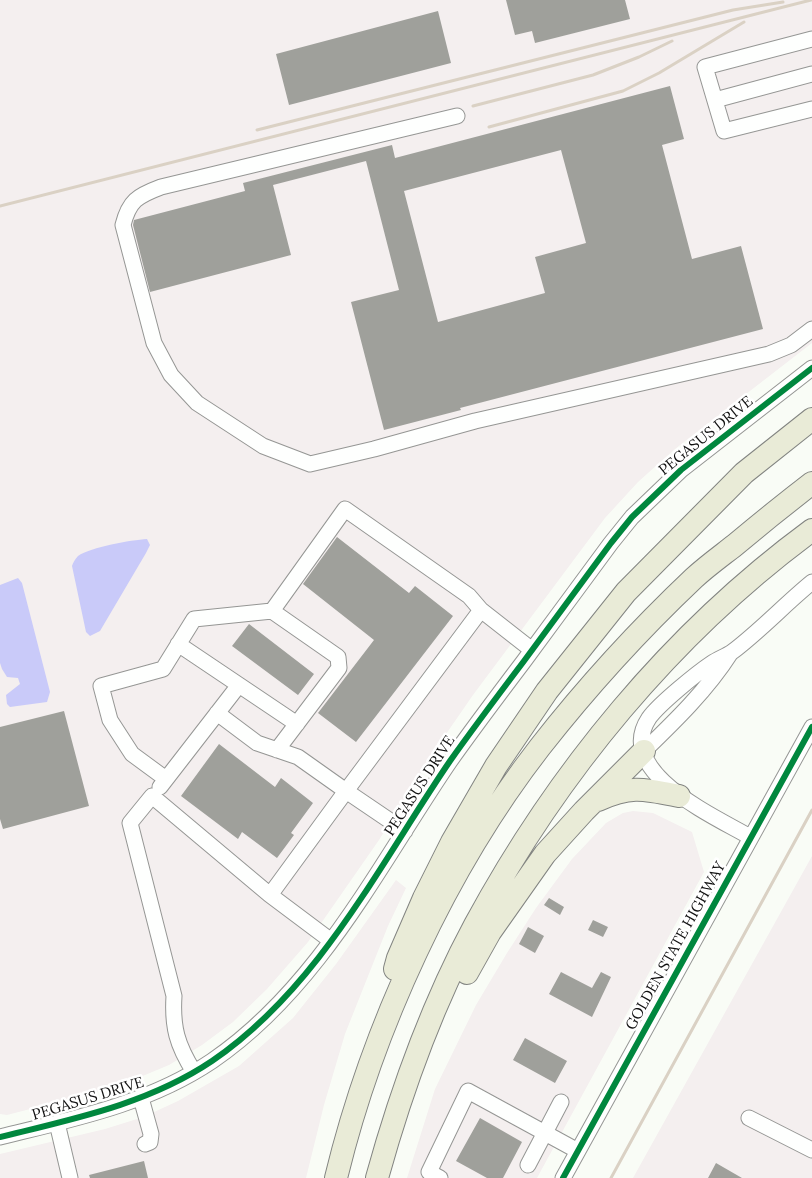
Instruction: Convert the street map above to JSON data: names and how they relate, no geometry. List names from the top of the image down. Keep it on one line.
{"streets":{"street":["PEGASUS DRIVE","GOLDEN STATE HIGHWAY"]}}
